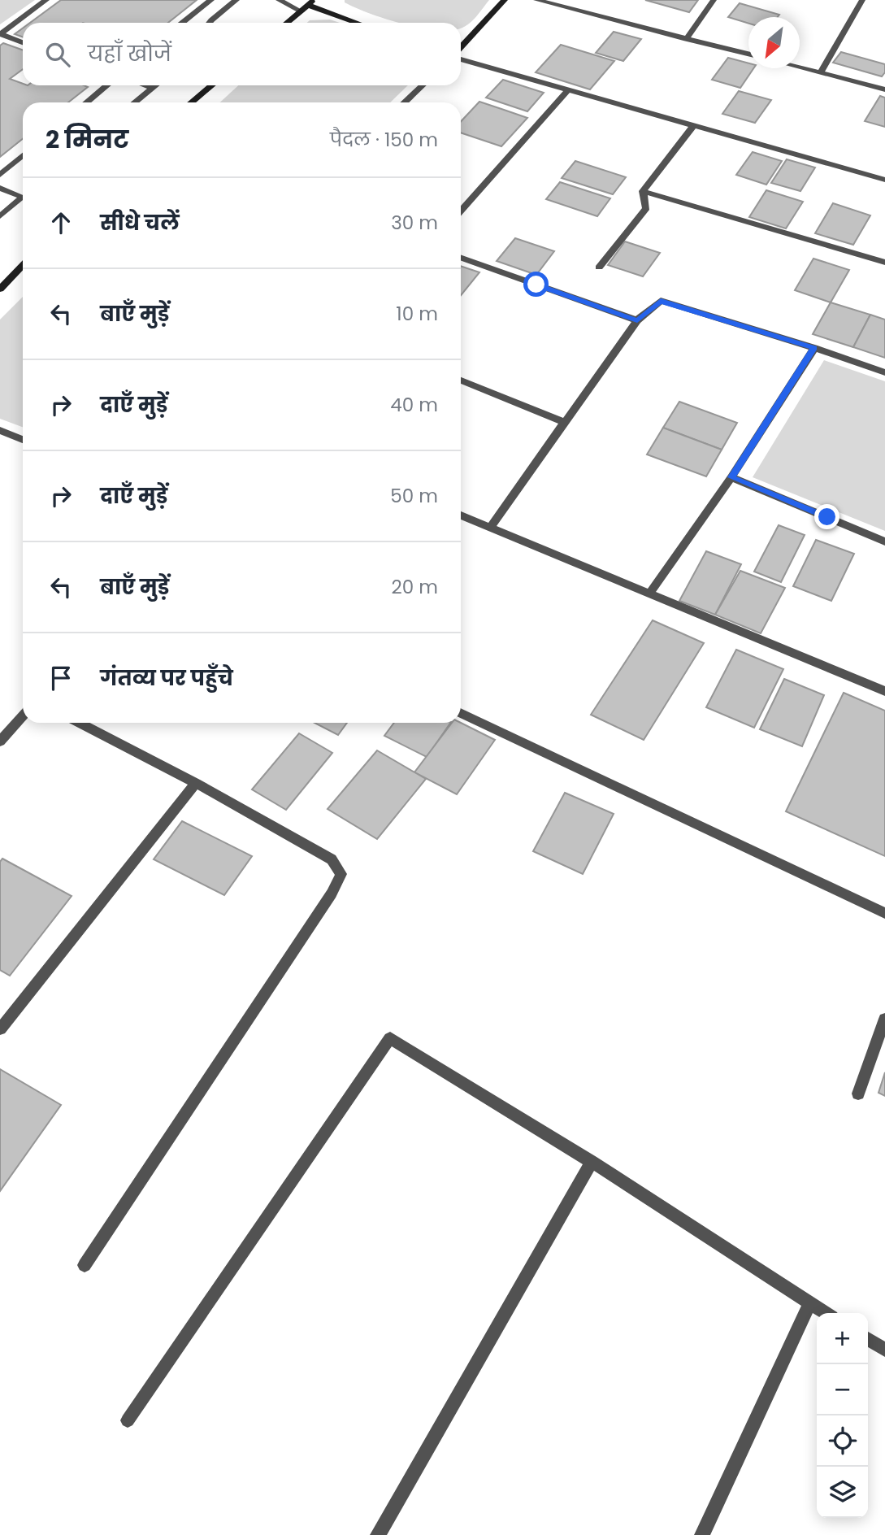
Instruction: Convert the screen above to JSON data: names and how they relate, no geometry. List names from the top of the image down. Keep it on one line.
{"north":"bottom left","page":{"search":"यहाँ खोजें","heading":["2 मिनट","पैदल · 150 m"],"list":[["सीधे चलें","30 m"],["बाएँ मुड़ें","10 m"],["दाएँ मुड़ें","40 m"],["दाएँ मुड़ें","50 m"],["बाएँ मुड़ें","20 m"],"गंतव्य पर पहुँचे"],"map_buttons":["+","−"]}}
